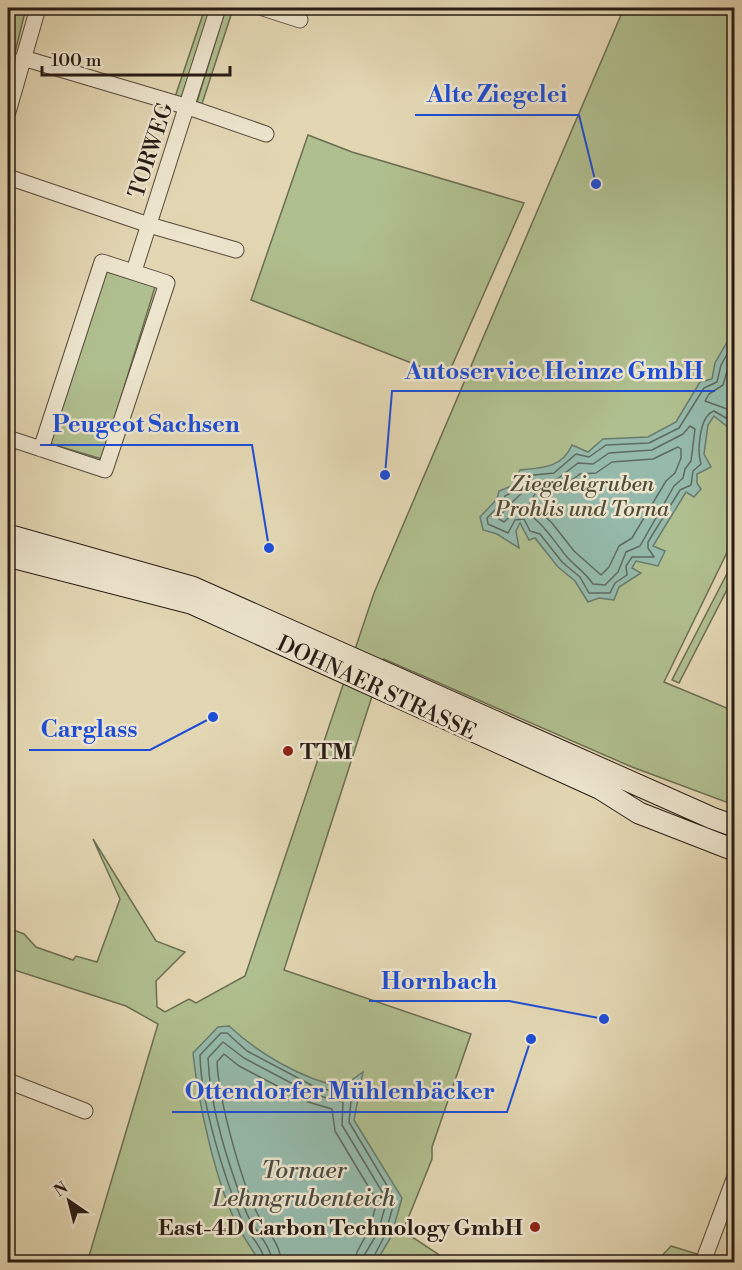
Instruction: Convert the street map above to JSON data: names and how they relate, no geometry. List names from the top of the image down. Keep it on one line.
{"streets":{"main road":["DOHNAER STRASSE"],"street":["TORWEG"]},"water":["Tornaer Lehmgrubenteich"],"parks":["Ziegeleigruben Prohlis und Torna"],"places":["Alte Ziegelei","Autoservice Heinze GmbH","Peugeot Sachsen","Carglass","TTM","Hornbach","Ottendorfer Mühlenbäcker","East-4D Carbon Technology GmbH"],"scale_bar":"100 m","north":"top left"}
